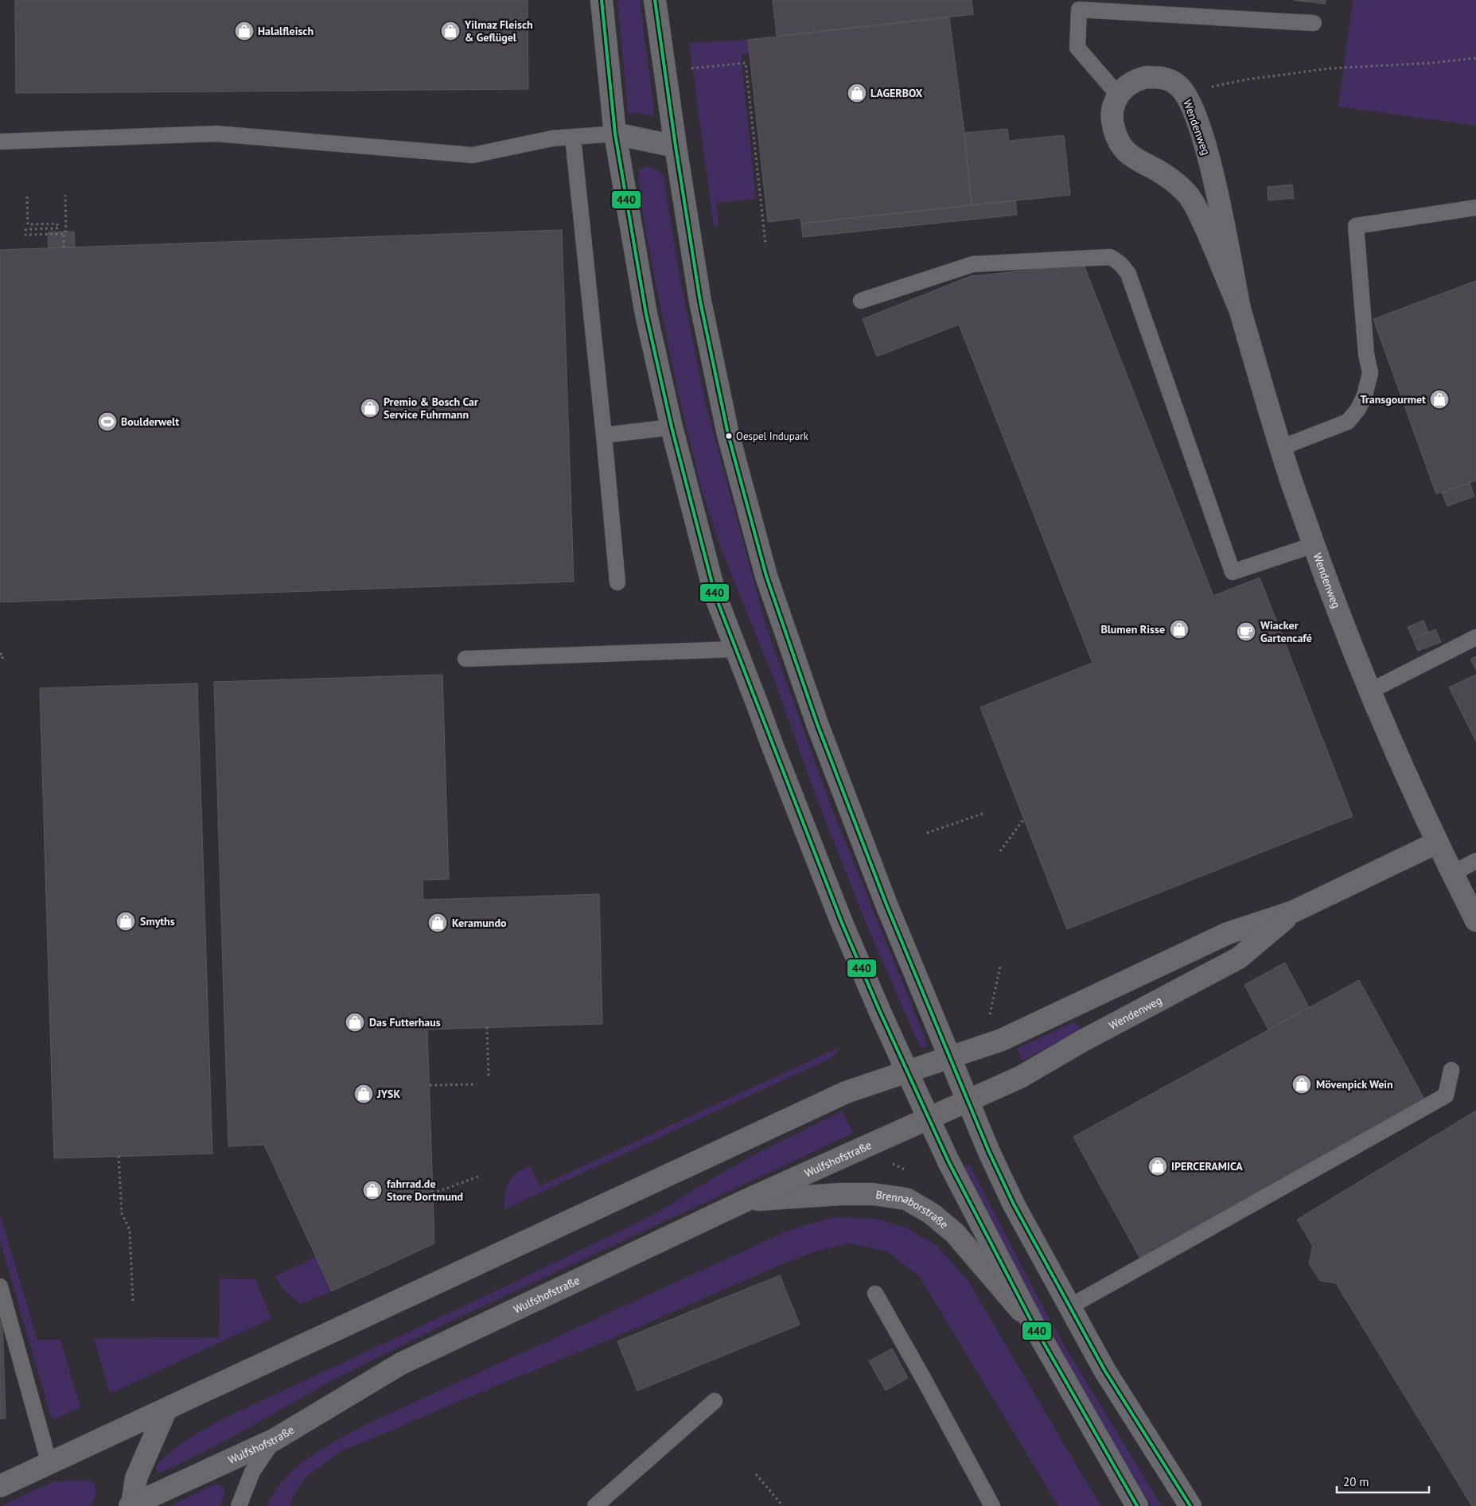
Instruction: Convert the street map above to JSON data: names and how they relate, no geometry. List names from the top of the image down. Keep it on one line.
{"streets":{"main road":["Brennaborstraße"],"street":["Wendenweg","Wulfshofstraße"]},"crossings":[["Wendenweg","Wulfshofstraße"],["Wulfshofstraße","Brennaborstraße"]],"places":{"shop":["Halalfleisch","Yilmaz Fleisch & Geflügel","LAGERBOX","Transgourmet","Premio & Bosch Car Service Fuhrmann","Blumen Risse","Smyths","Keramundo","Das Futterhaus","Mövenpick Wein","JYSK","IPERCERAMICA","fahrrad.de Store Dortmund"],"sports":["Boulderwelt"],"other":["Oespel Indupark"],"cafe":["Wiacker Gartencafé"]},"lines":["transit line 440"],"scale_bar":"20 m"}
